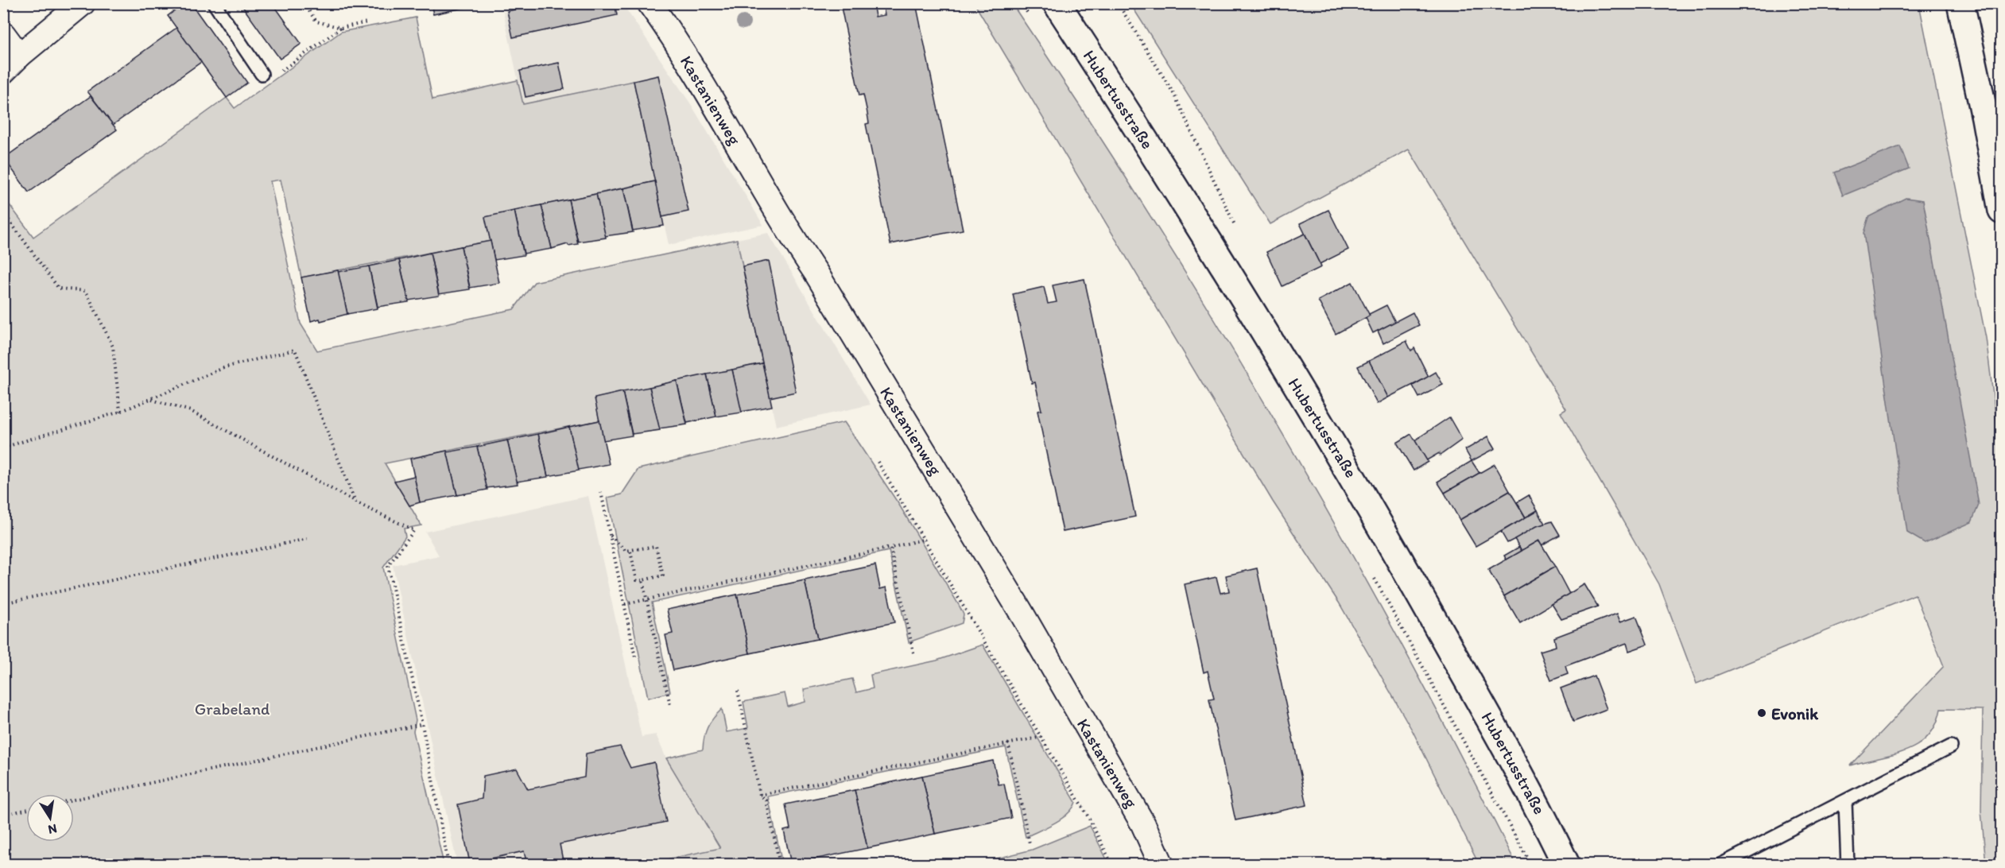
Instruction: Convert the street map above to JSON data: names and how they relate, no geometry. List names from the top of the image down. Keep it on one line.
{"streets":{"main road":["Hubertusstraße"],"street":["Kastanienweg"]},"parks":["Grabeland"],"places":["Evonik"],"north":"bottom"}
